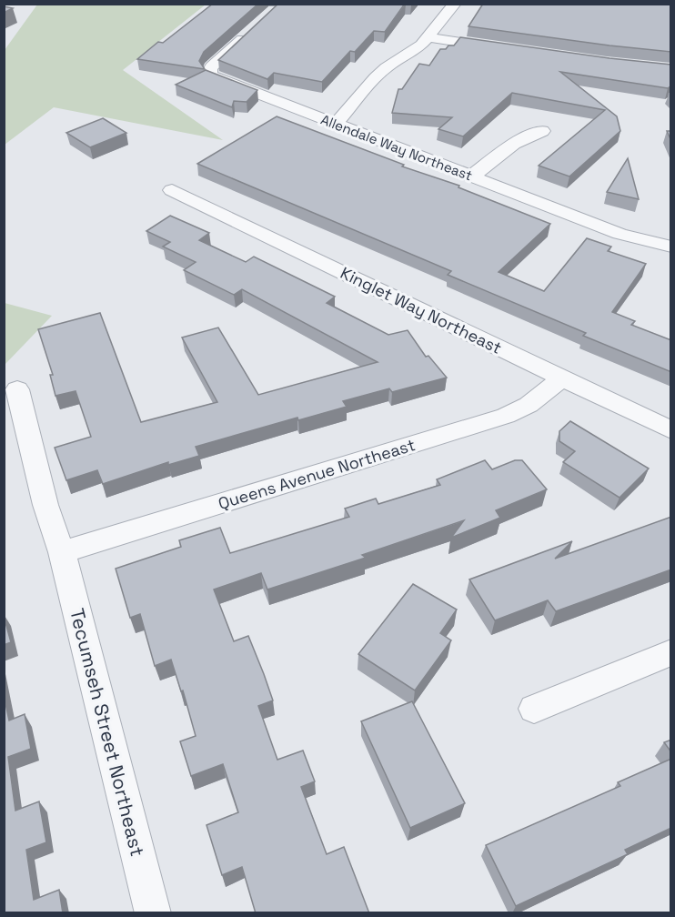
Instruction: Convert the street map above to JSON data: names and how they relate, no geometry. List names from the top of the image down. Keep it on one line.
{"streets":{"street":["Allendale Way Northeast","Kinglet Way Northeast","Queens Avenue Northeast","Tecumseh Street Northeast"]},"crossings":[["Kinglet Way Northeast","Queens Avenue Northeast"],["Queens Avenue Northeast","Tecumseh Street Northeast"]]}
